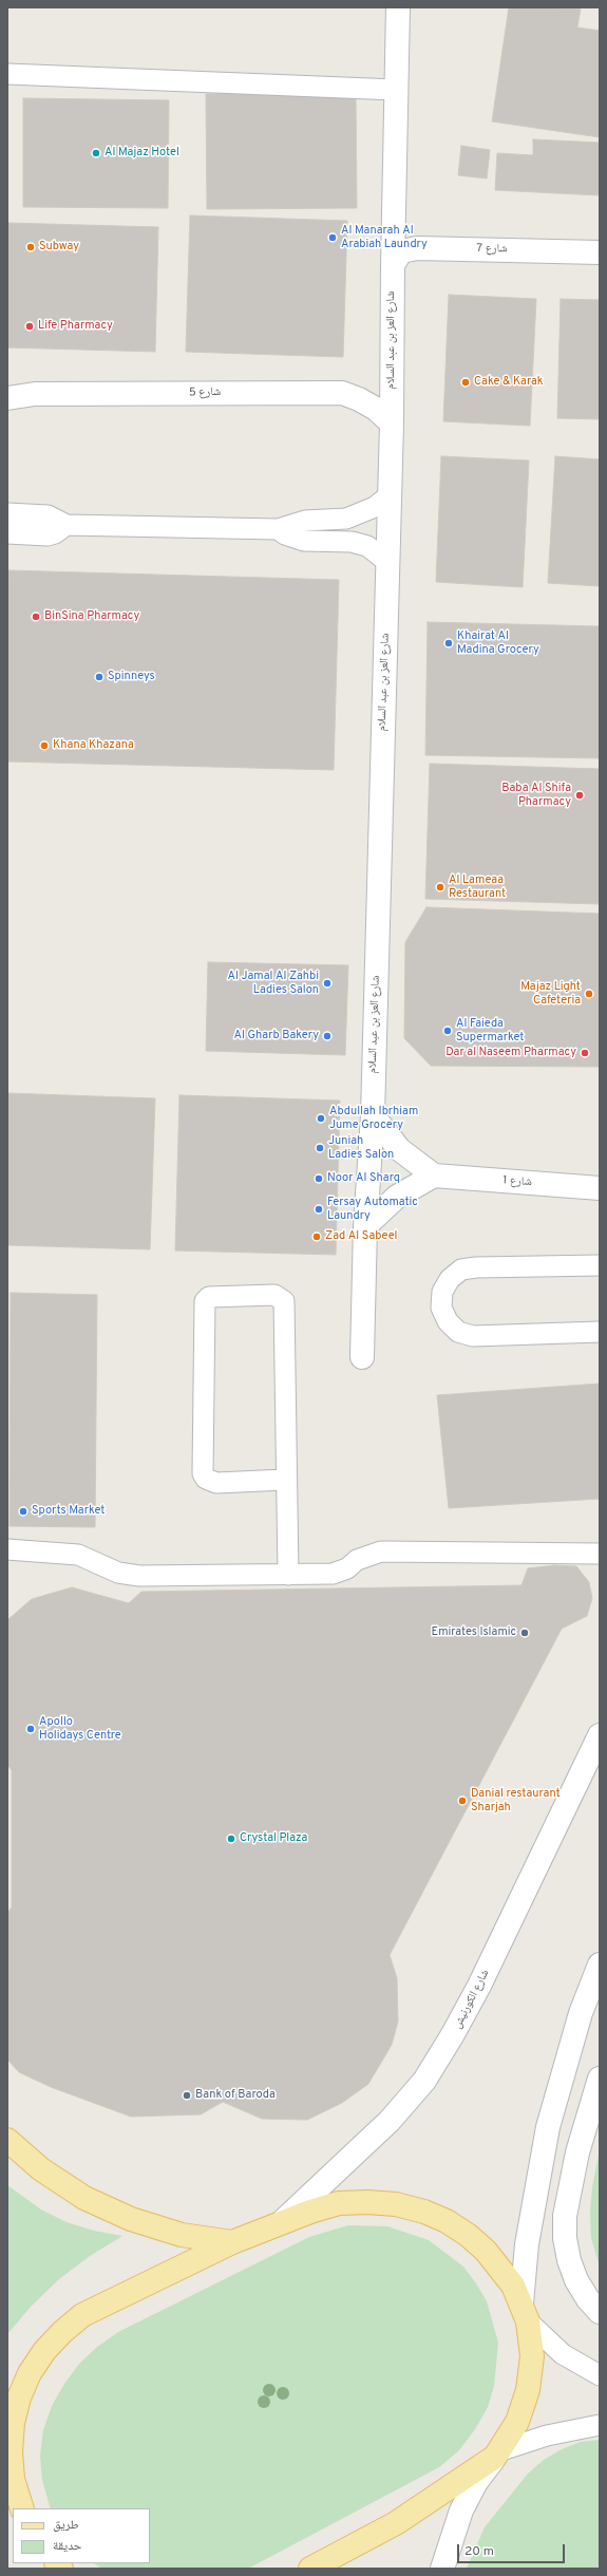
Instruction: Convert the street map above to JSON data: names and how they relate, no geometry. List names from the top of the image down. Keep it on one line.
{"streets":{"street":["شارع 7","شارع العز بن عبد السلام","شارع 5","شارع 1","شارع الكورنيش"]},"crossings":[["شارع 7","شارع العز بن عبد السلام"],["شارع العز بن عبد السلام","شارع 5"]],"places":["Al Majaz Hotel","Al Manarah Al Arabiah Laundry","Subway","Life Pharmacy","Cake & Karak","BinSina Pharmacy","Khairat Al Madina Grocery","Spinneys","Khana Khazana","Baba Al Shifa Pharmacy","Al Lameaa Restaurant","Al Jamal Al Zahbi Ladies Salon","Majaz Light Cafeteria","Al Faieda Supermarket","Al Gharb Bakery","Dar al Naseem Pharmacy","Abdullah Ibrhiam Jume Grocery","Juniah Ladies Salon","Noor Al Sharq","Fersay Automatic Laundry","Zad Al Sabeel","Sports Market","Emirates Islamic","Apollo Holidays Centre","Danial restaurant Sharjah","Crystal Plaza","Bank of Baroda"],"legend":["طريق","حديقة"],"scale_bar":"20 m"}
